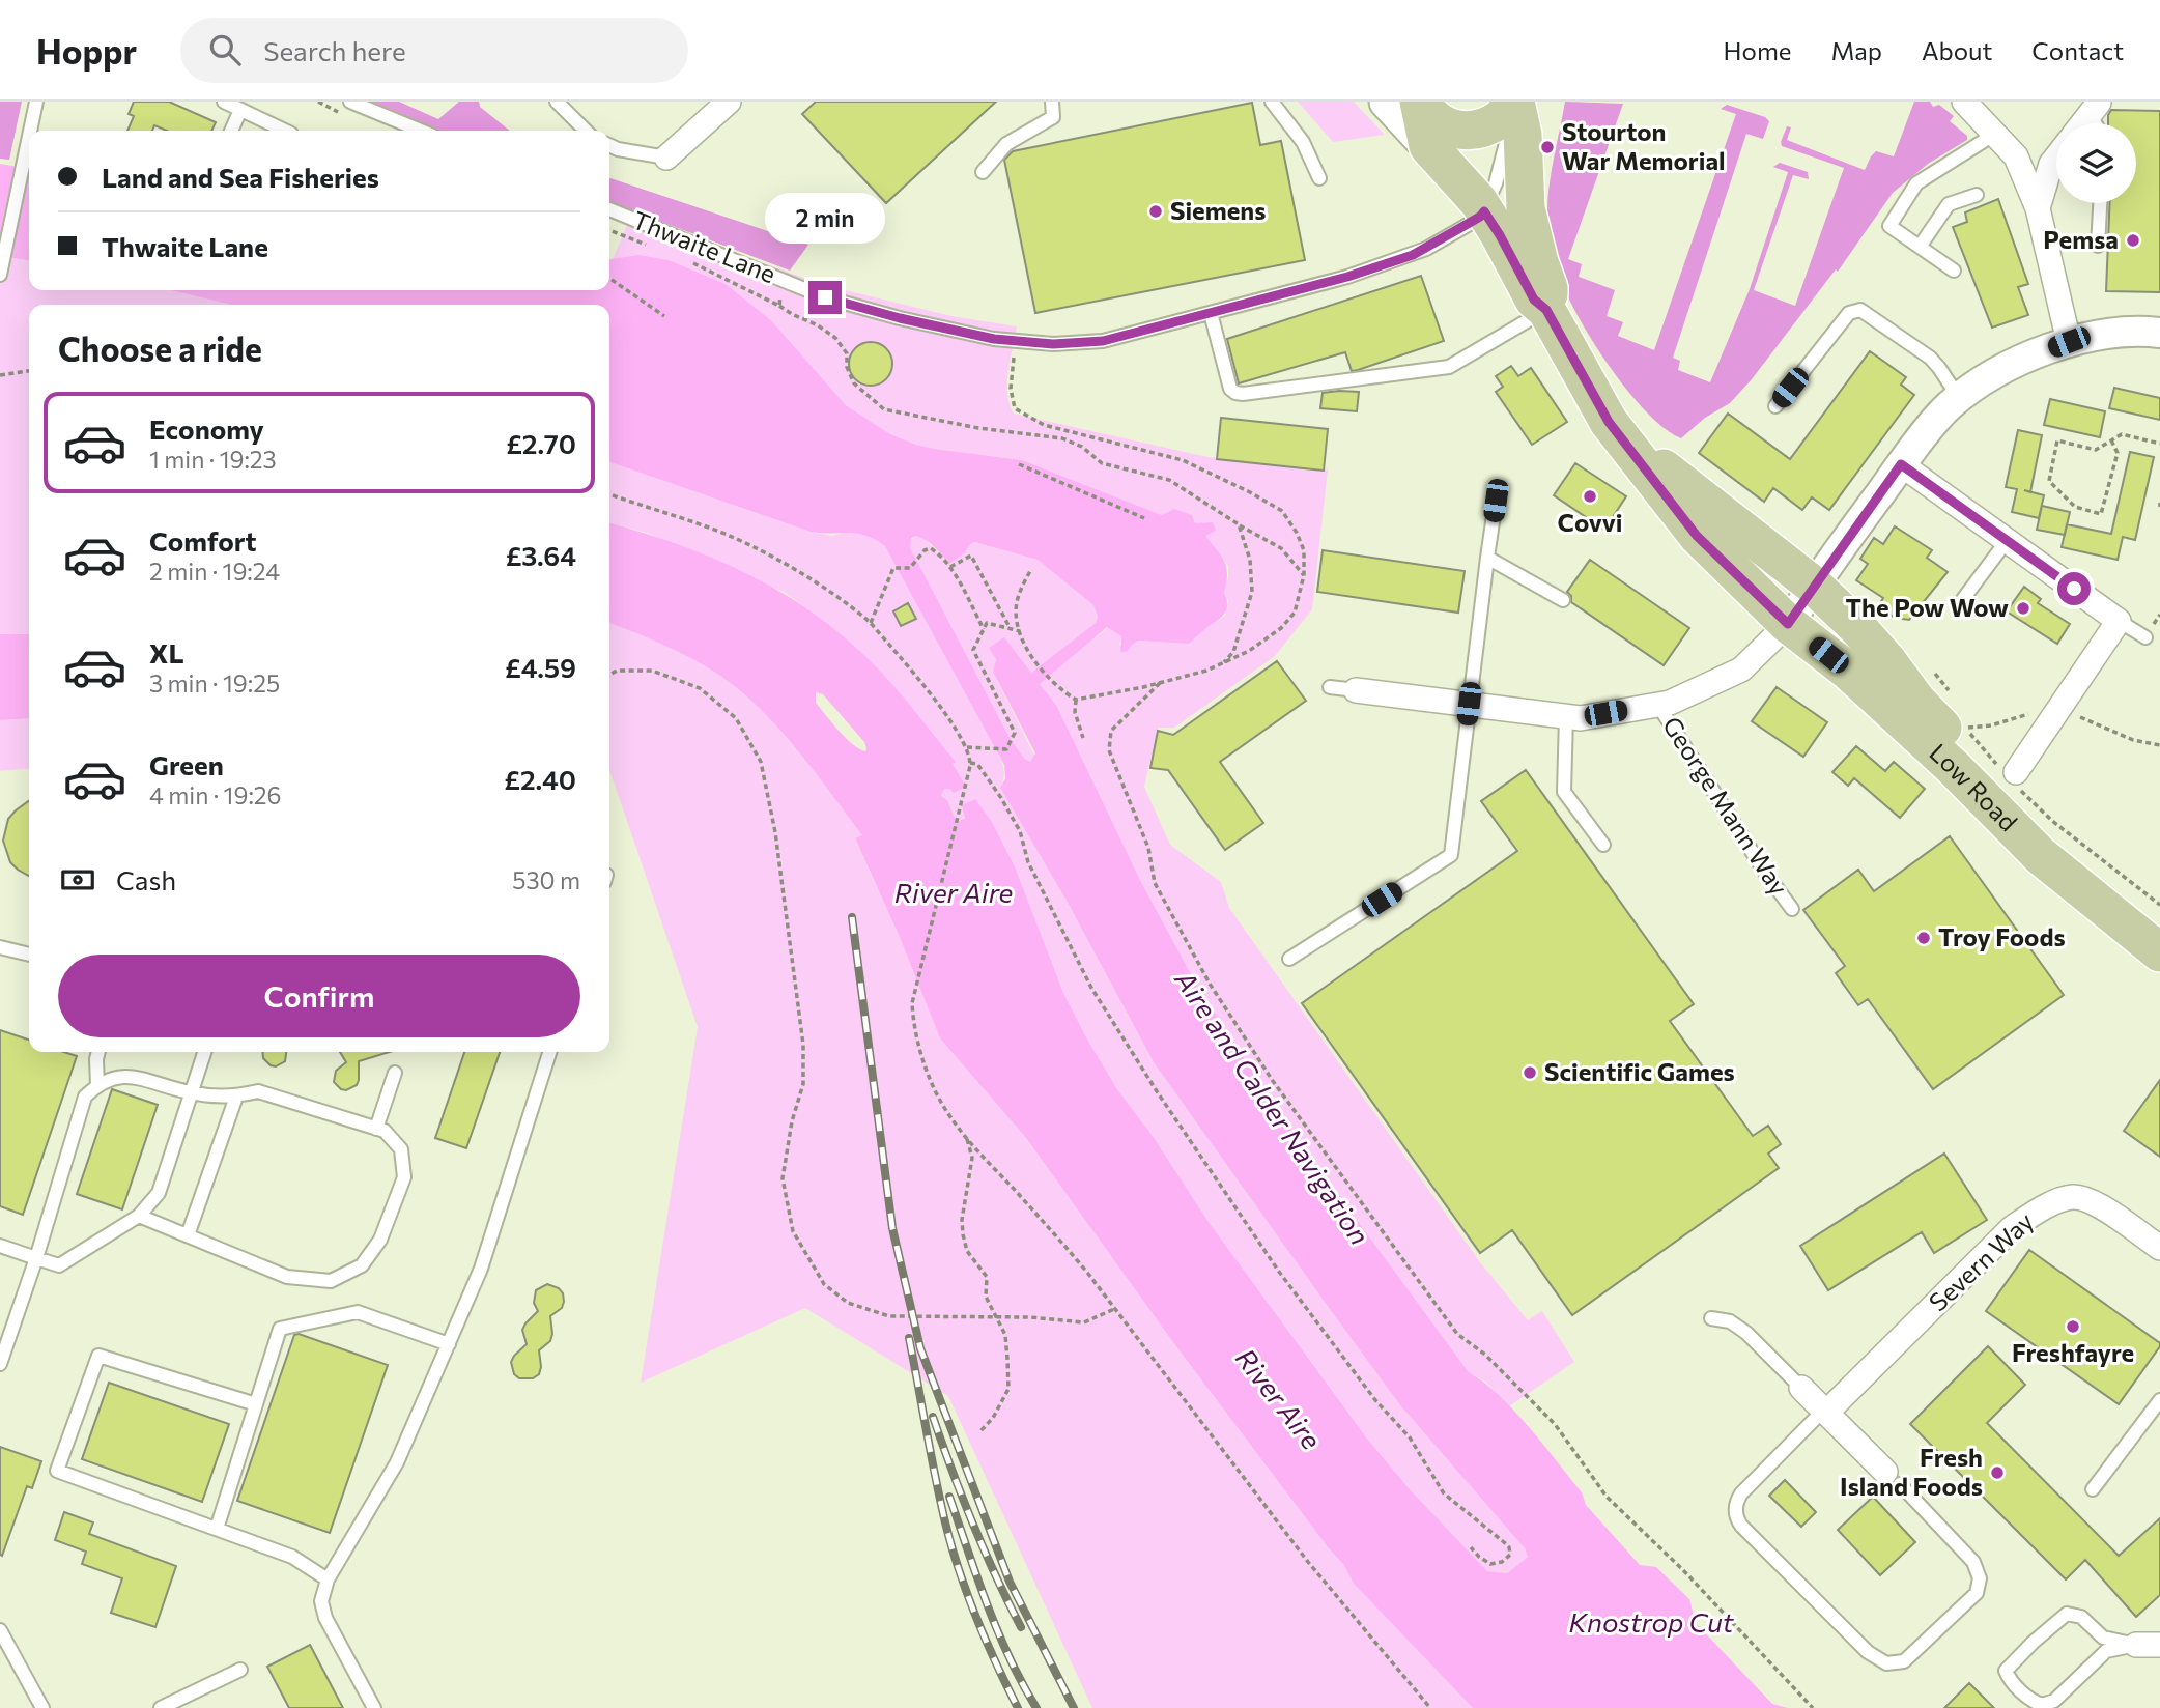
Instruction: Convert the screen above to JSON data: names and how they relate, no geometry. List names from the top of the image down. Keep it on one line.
{"streets":{"main road":["Low Road"],"street":["Severn Way"],"lane":["Thwaite Lane","George Mann Way"]},"water":["River Aire","Aire and Calder Navigation","Knostrop Cut"],"places":["Stourton War Memorial","Siemens","Pemsa","Covvi","The Pow Wow","Troy Foods","Scientific Games","Freshfayre","Fresh Island Foods"],"page":{"header":"Hoppr","search":"Search here","nav":["Home","Map","About","Contact"],"banner":["Land and Sea Fisheries","Thwaite Lane"],"bubble":"2 min","heading":"Choose a ride","list":[{"name":"Economy","note":"1 min · 19:23","value":"£2.70"},{"name":"Comfort","note":"2 min · 19:24","value":"£3.64"},{"name":"XL","note":"3 min · 19:25","value":"£4.59"},{"name":"Green","note":"4 min · 19:26","value":"£2.40"}],"pay":["Cash","530 m"],"buttons":"Confirm"}}
